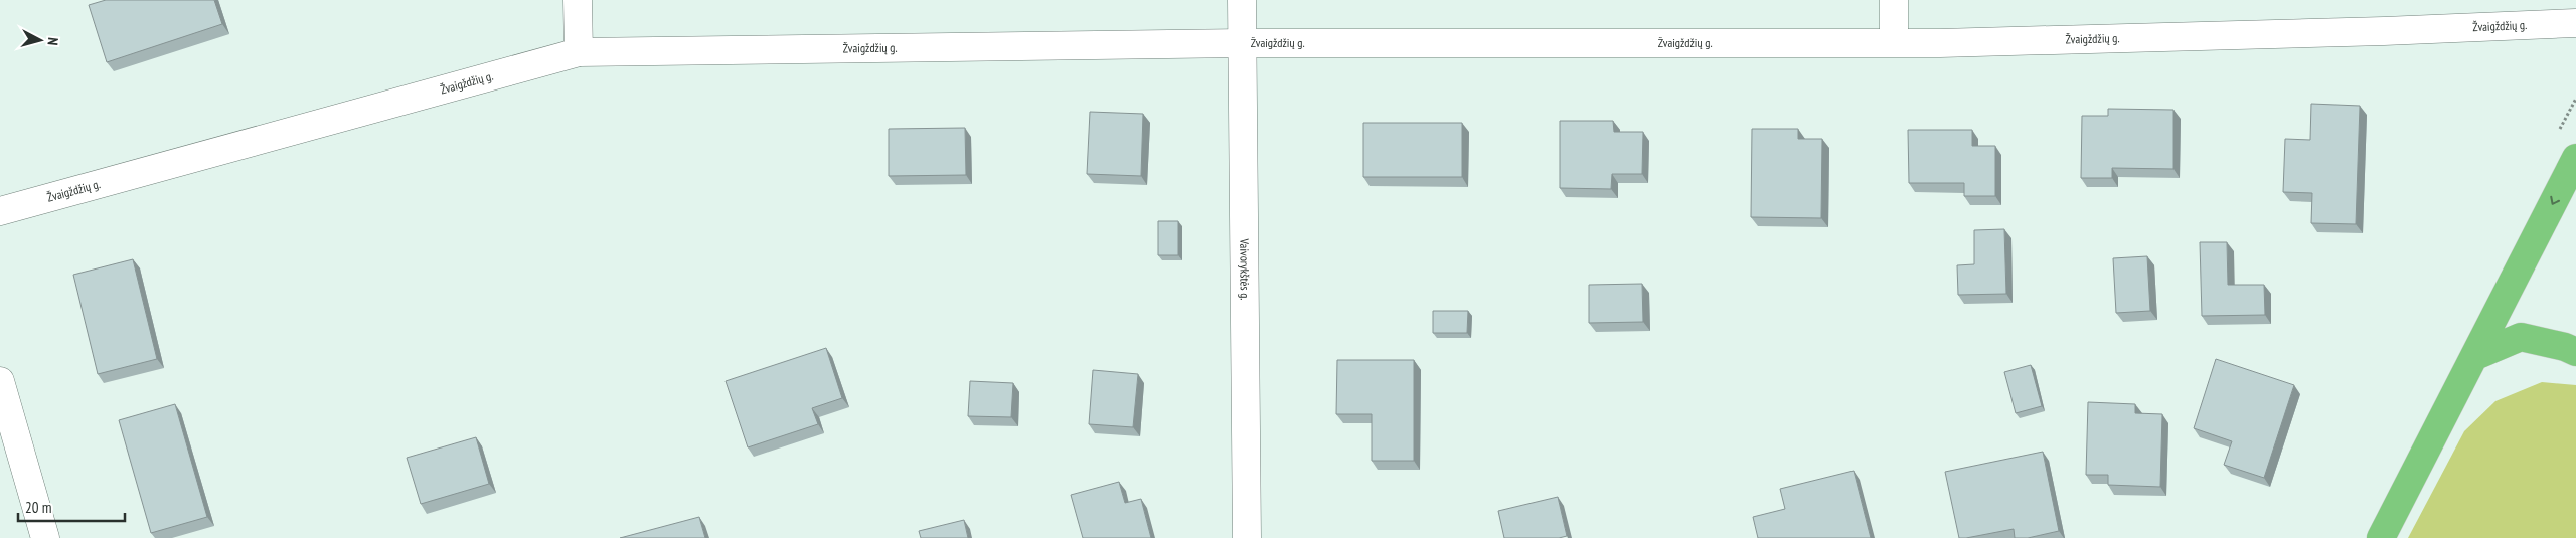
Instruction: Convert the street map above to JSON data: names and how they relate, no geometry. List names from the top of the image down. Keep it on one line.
{"streets":{"street":["Žvaigždžių g.","Vaivorykštės g."]},"crossings":[["Žvaigždžių g.","Vaivorykštės g."]],"scale_bar":"20 m","north":"right"}
